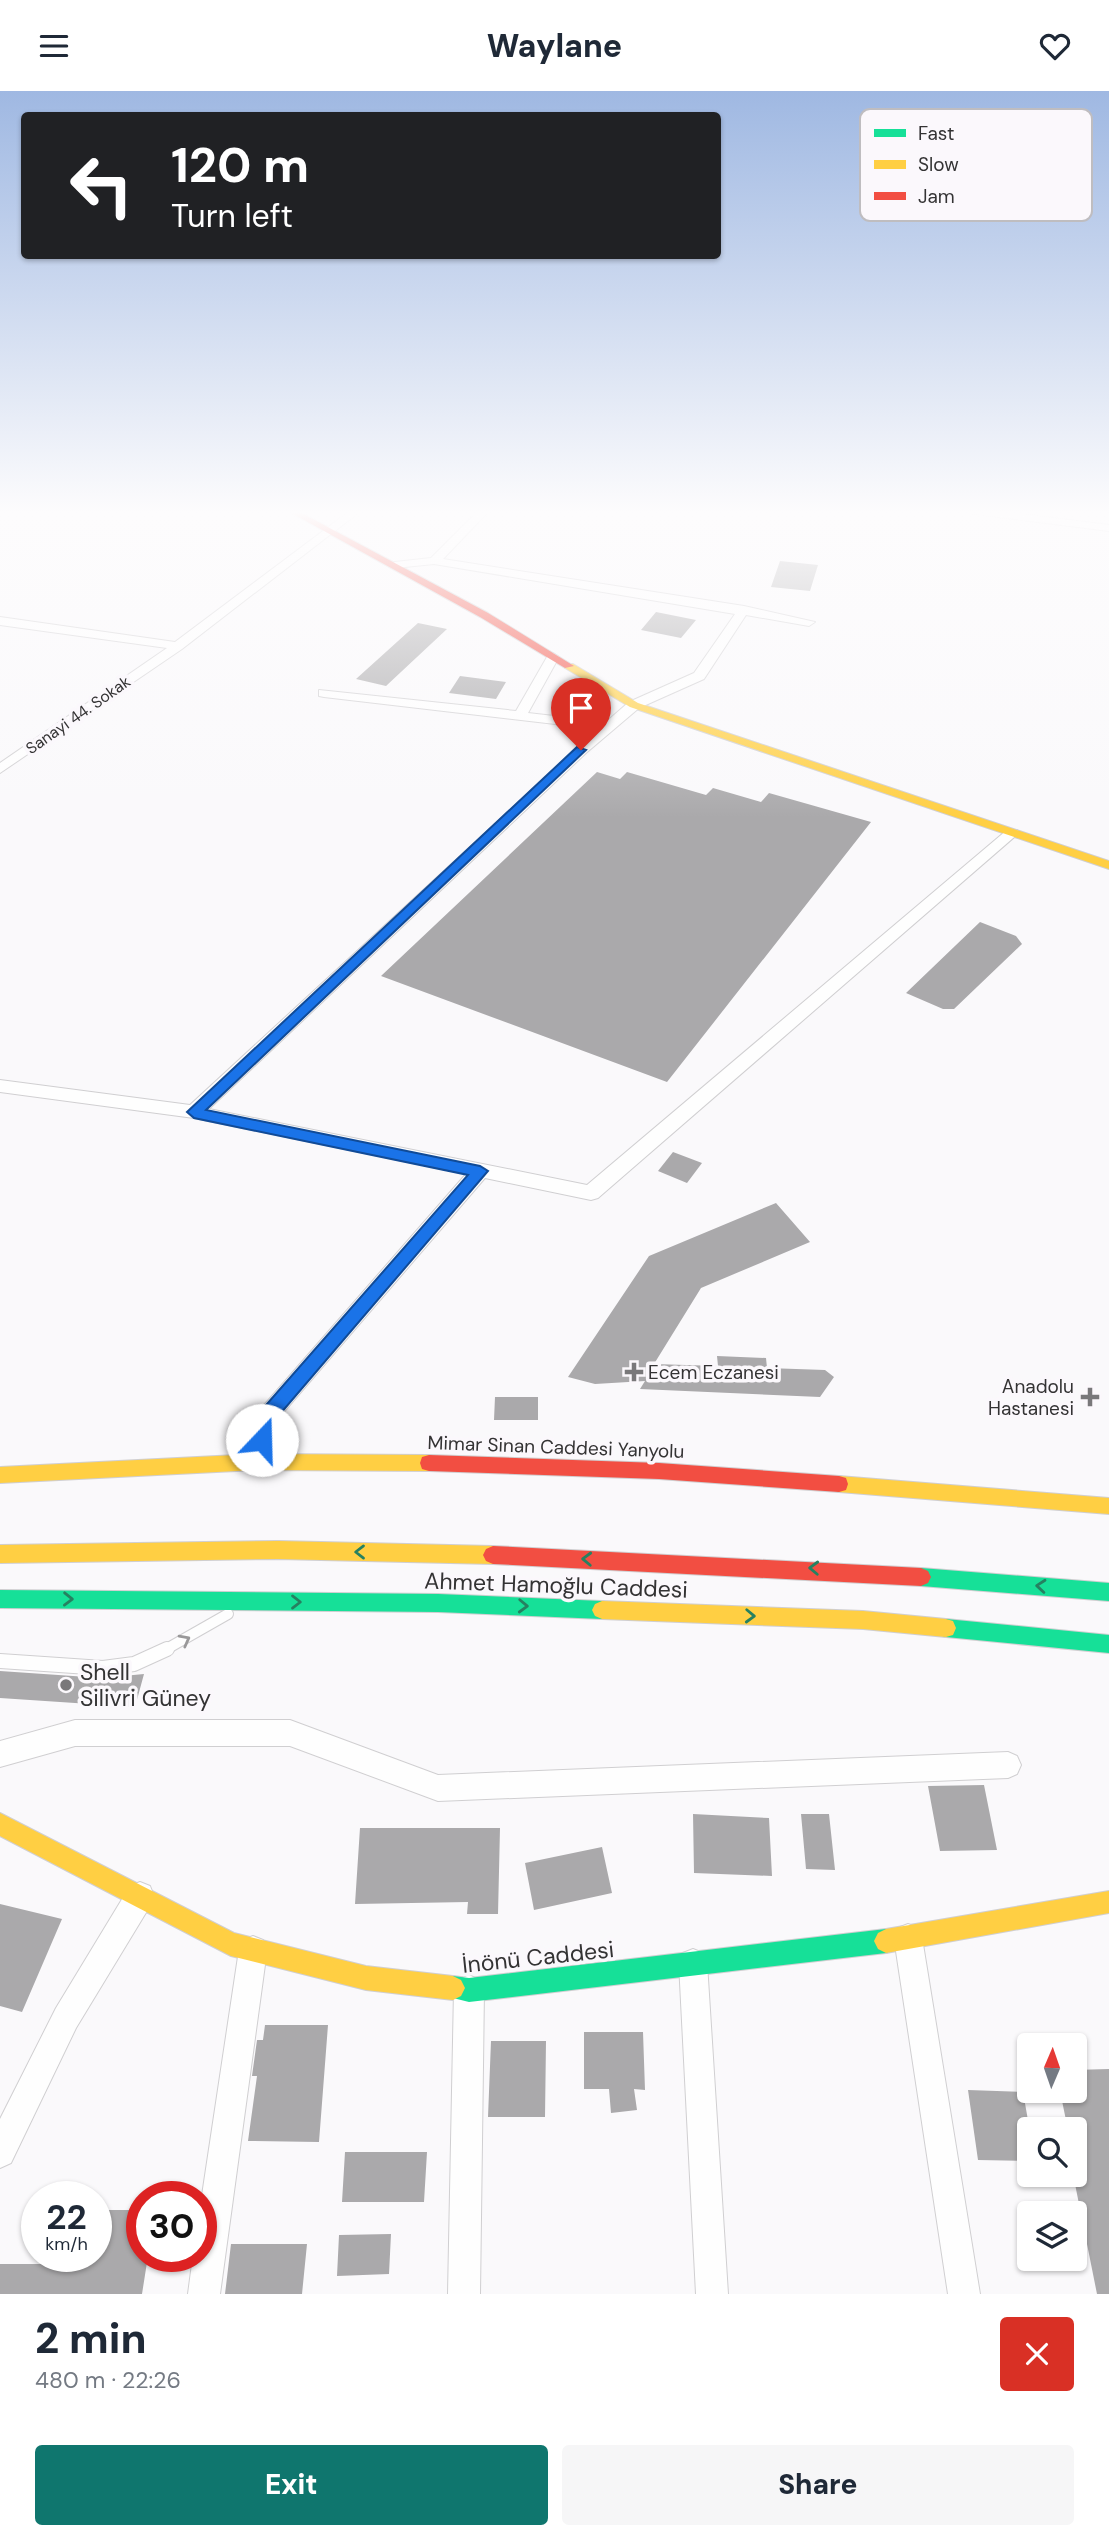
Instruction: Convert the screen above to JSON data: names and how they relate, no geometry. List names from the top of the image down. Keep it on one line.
{"streets":{"main road":["Mimar Sinan Caddesi Yanyolu","Ahmet Hamoğlu Caddesi","İnönü Caddesi"],"street":["Sanayi 44. Sokak"]},"places":{"health":["Ecem Eczanesi","Anadolu Hastanesi"],"other":["Shell Silivri Güney"]},"legend":["Fast","Slow","Jam"],"north":"top","page":{"header":"Waylane","turn":["120 m","Turn left"],"speed":"22 km/h","limit":"30","heading":["2 min","480 m · 22:26"],"buttons":["Exit","Share"]}}
